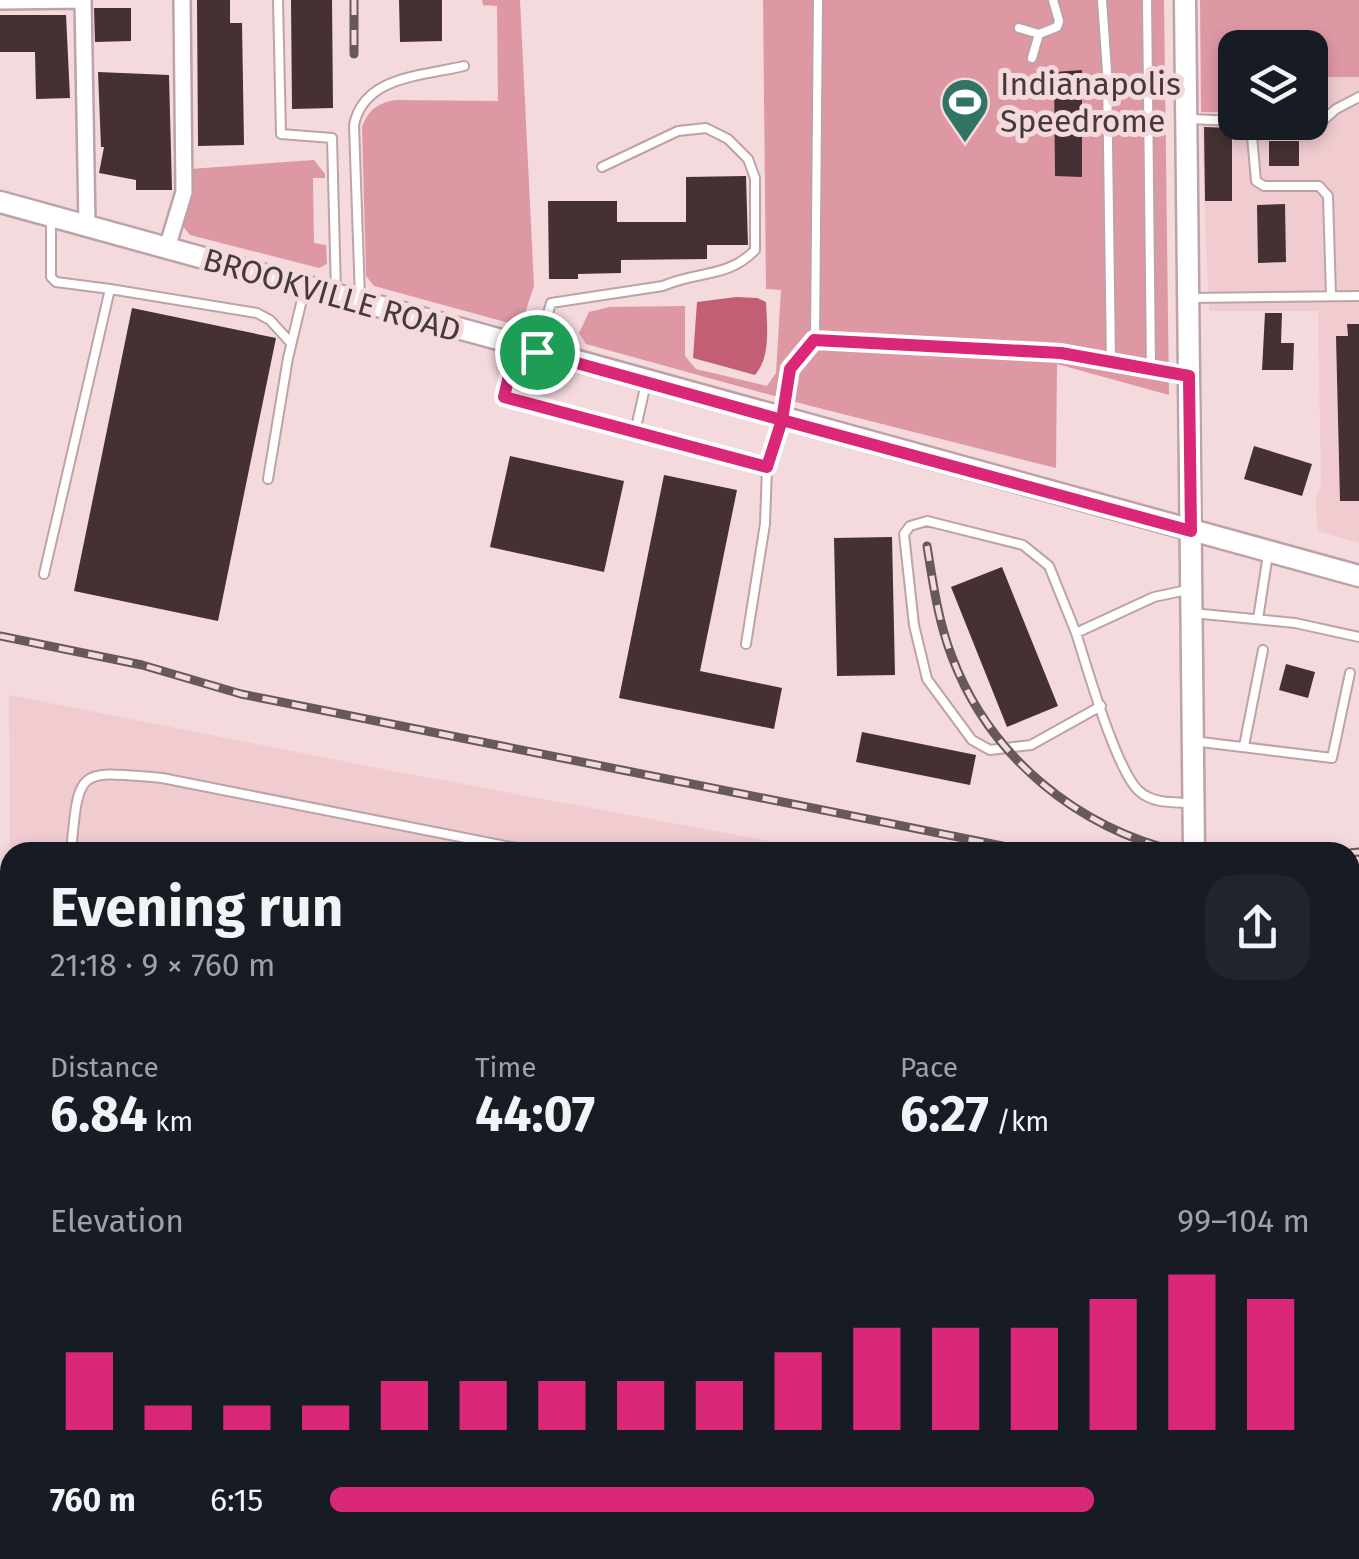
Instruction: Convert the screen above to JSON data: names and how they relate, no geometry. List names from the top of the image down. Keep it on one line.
{"streets":{"main road":["BROOKVILLE ROAD"]},"places":{"sports":["Indianapolis Speedrome"]},"page":{"heading":["Evening run","21:18 · 9 × 760 m"],"stats":[["Distance","6.84 km"],["Time","44:07"],["Pace","6:27 /km"]],"chart":["Elevation","99–104 m"],"list":[{"name":"760 m","note":"6:15"}]}}
